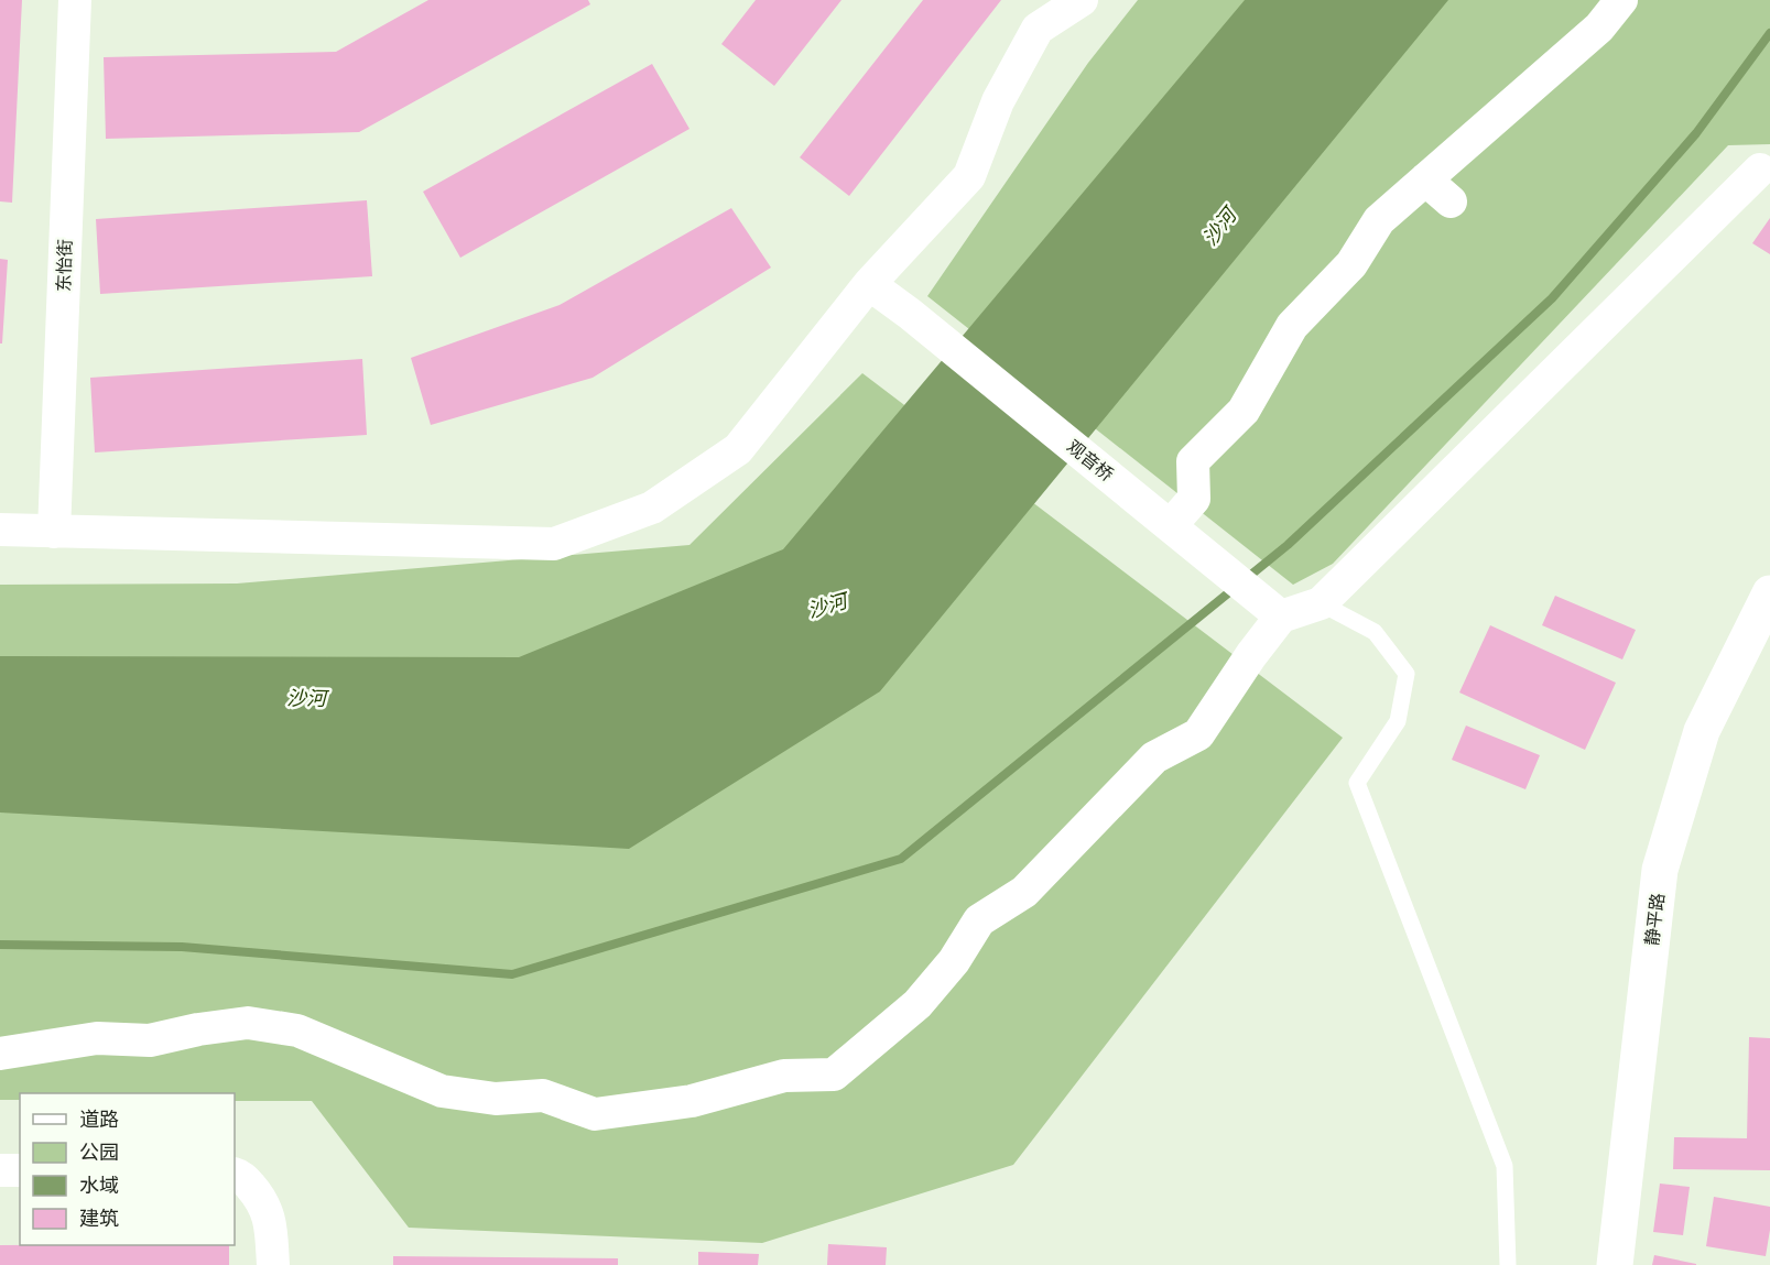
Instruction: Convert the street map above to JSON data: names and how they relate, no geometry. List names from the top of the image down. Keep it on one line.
{"streets":{"street":["东怡街","观音桥","静平路"]},"water":["沙河"],"legend":["道路","公园","水域","建筑"]}
